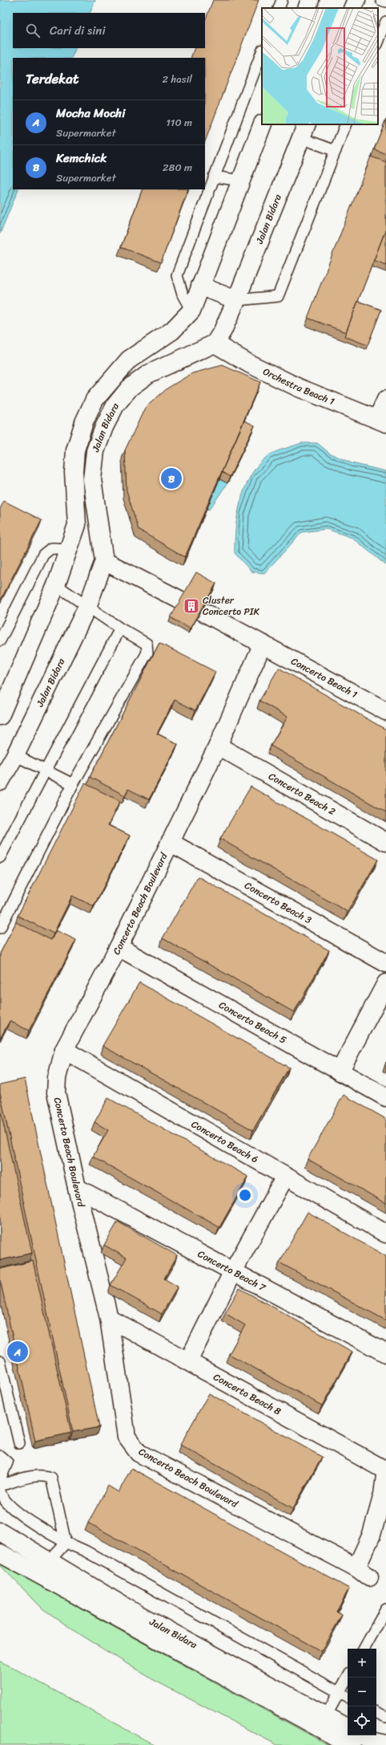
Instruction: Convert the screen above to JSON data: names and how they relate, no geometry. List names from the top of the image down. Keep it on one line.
{"streets":{"street":["Jalan Bidara","Orchestra Beach 1","Concerto Beach 1","Concerto Beach 2","Concerto Beach 3","Concerto Beach Boulevard","Concerto Beach 5","Concerto Beach 6","Concerto Beach 7","Concerto Beach 8"]},"crossings":[["Jalan Bidara","Orchestra Beach 1"],["Concerto Beach 1","Concerto Beach Boulevard"],["Concerto Beach 2","Concerto Beach Boulevard"],["Concerto Beach 3","Concerto Beach Boulevard"],["Concerto Beach Boulevard","Concerto Beach 5"],["Concerto Beach Boulevard","Concerto Beach 6"],["Concerto Beach Boulevard","Concerto Beach 7"],["Concerto Beach Boulevard","Concerto Beach 8"]],"places":{"building":["Cluster Concerto PIK"]},"page":{"search":"Cari di sini","heading":["Terdekat","2 hasil"],"list":[{"mark":"A","name":"Mocha Mochi","note":"Supermarket","value":"110 m"},{"mark":"B","name":"Kemchick","note":"Supermarket","value":"280 m"}],"pins":["B","A"],"map_buttons":["+","−"]}}
